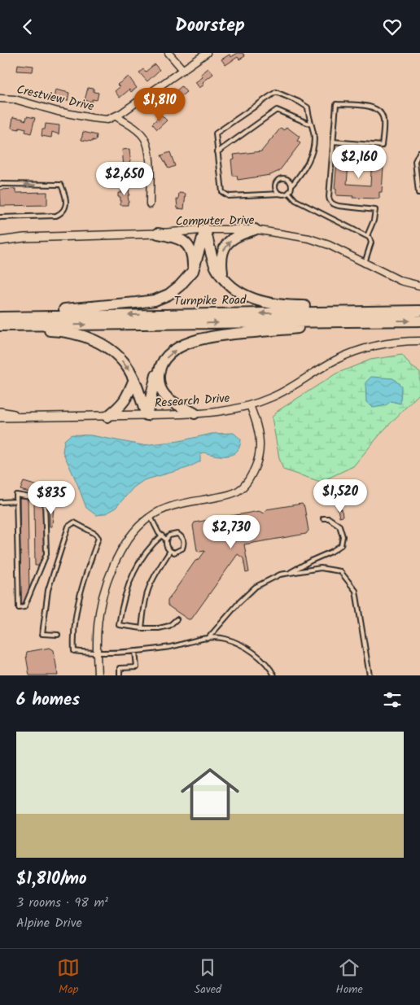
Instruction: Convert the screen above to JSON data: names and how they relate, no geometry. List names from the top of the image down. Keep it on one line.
{"streets":{"highway":["Turnpike Road"],"street":["Crestview Drive","Computer Drive","Research Drive"]},"page":{"header":"Doorstep","price":["$1,810","$2,160","$2,650","$1,520","$835","$2,730"],"heading":"6 homes","list":[{"name":"$1,810/mo","note":"3 rooms · 98 m² · Alpine Drive"}],"tabs":["Map","Saved","Home"]}}
